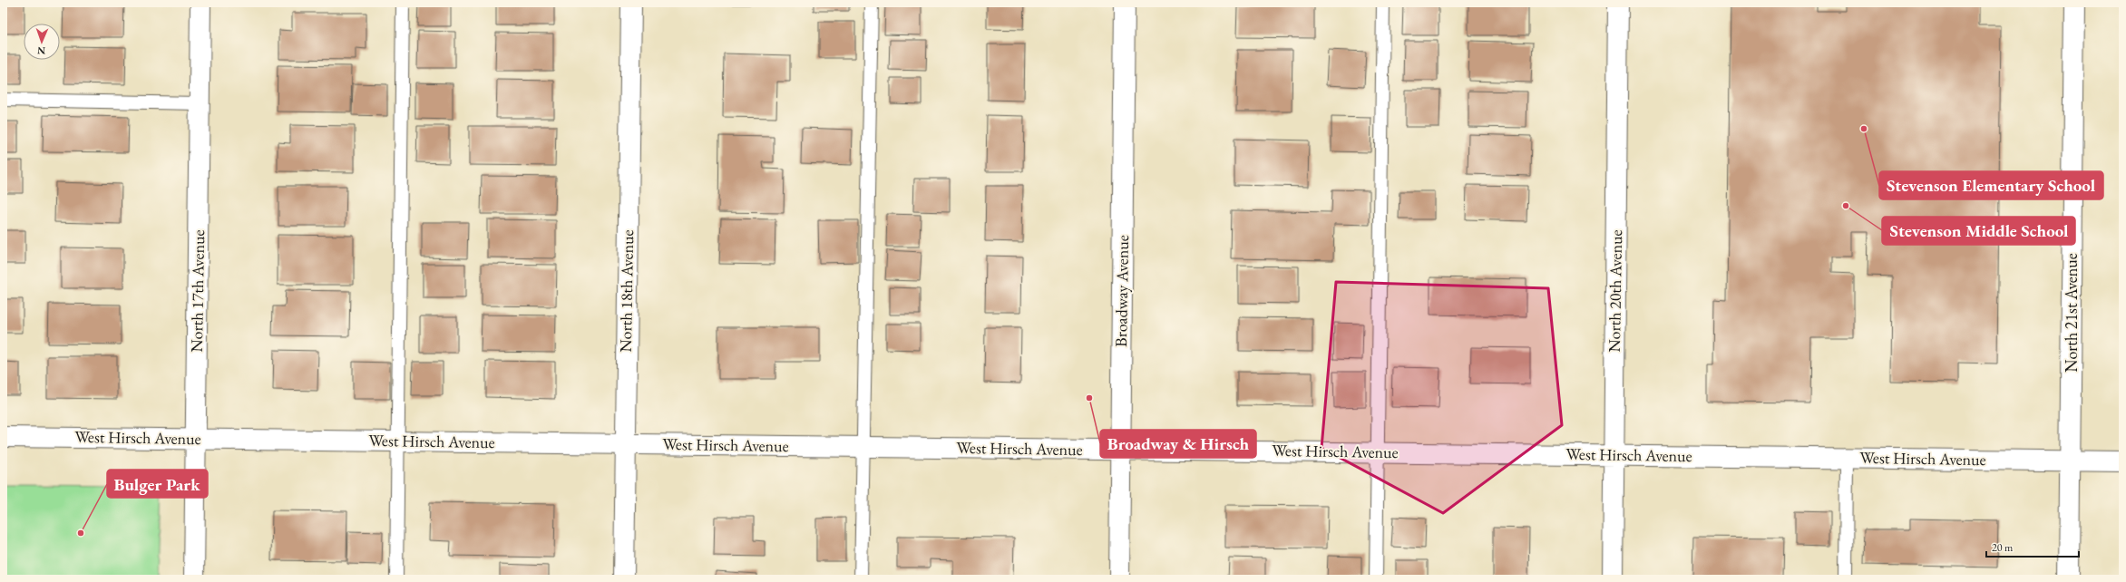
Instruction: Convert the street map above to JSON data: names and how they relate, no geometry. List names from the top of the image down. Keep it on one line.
{"streets":{"street":["North 17th Avenue","North 18th Avenue","Broadway Avenue","North 20th Avenue","North 21st Avenue","West Hirsch Avenue"]},"crossings":[["North 17th Avenue","West Hirsch Avenue"],["North 18th Avenue","West Hirsch Avenue"],["Broadway Avenue","West Hirsch Avenue"],["North 20th Avenue","West Hirsch Avenue"],["North 21st Avenue","West Hirsch Avenue"]],"places":["Stevenson Elementary School","Stevenson Middle School","Broadway & Hirsch","Bulger Park"],"scale_bar":"20 m","north":"bottom"}
